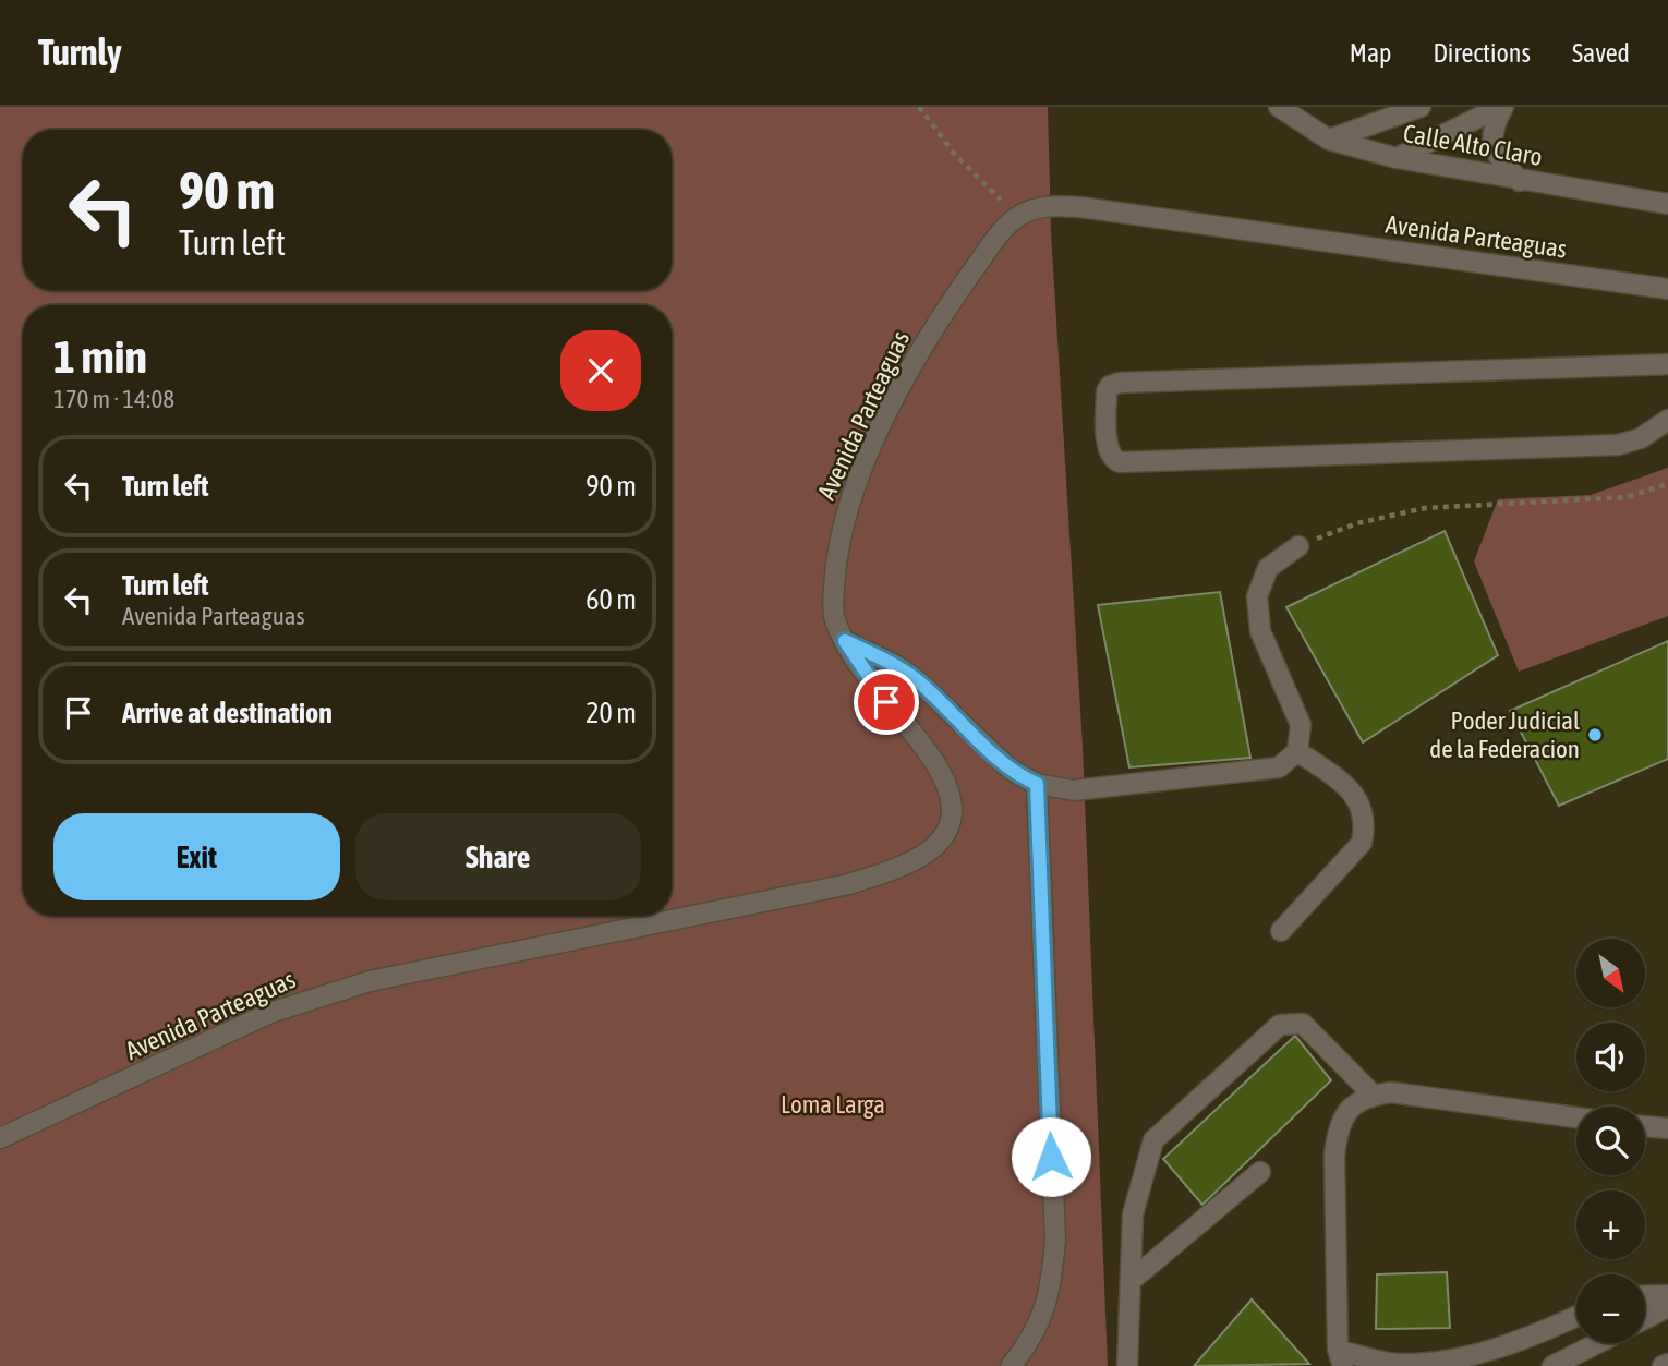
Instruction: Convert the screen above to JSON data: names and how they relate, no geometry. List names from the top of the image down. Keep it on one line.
{"streets":{"street":["Calle Alto Claro","Avenida Parteaguas"]},"parks":["Loma Larga"],"places":["Poder Judicial de la Federacion"],"north":"bottom right","page":{"header":"Turnly","nav":["Map","Directions","Saved"],"turn":["90 m","Turn left"],"heading":["1 min","170 m · 14:08"],"list":[{"name":"Turn left","value":"90 m"},{"name":"Turn left","note":"Avenida Parteaguas","value":"60 m"},{"name":"Arrive at destination","value":"20 m"}],"buttons":["Exit","Share"],"map_buttons":["+","−"]}}
